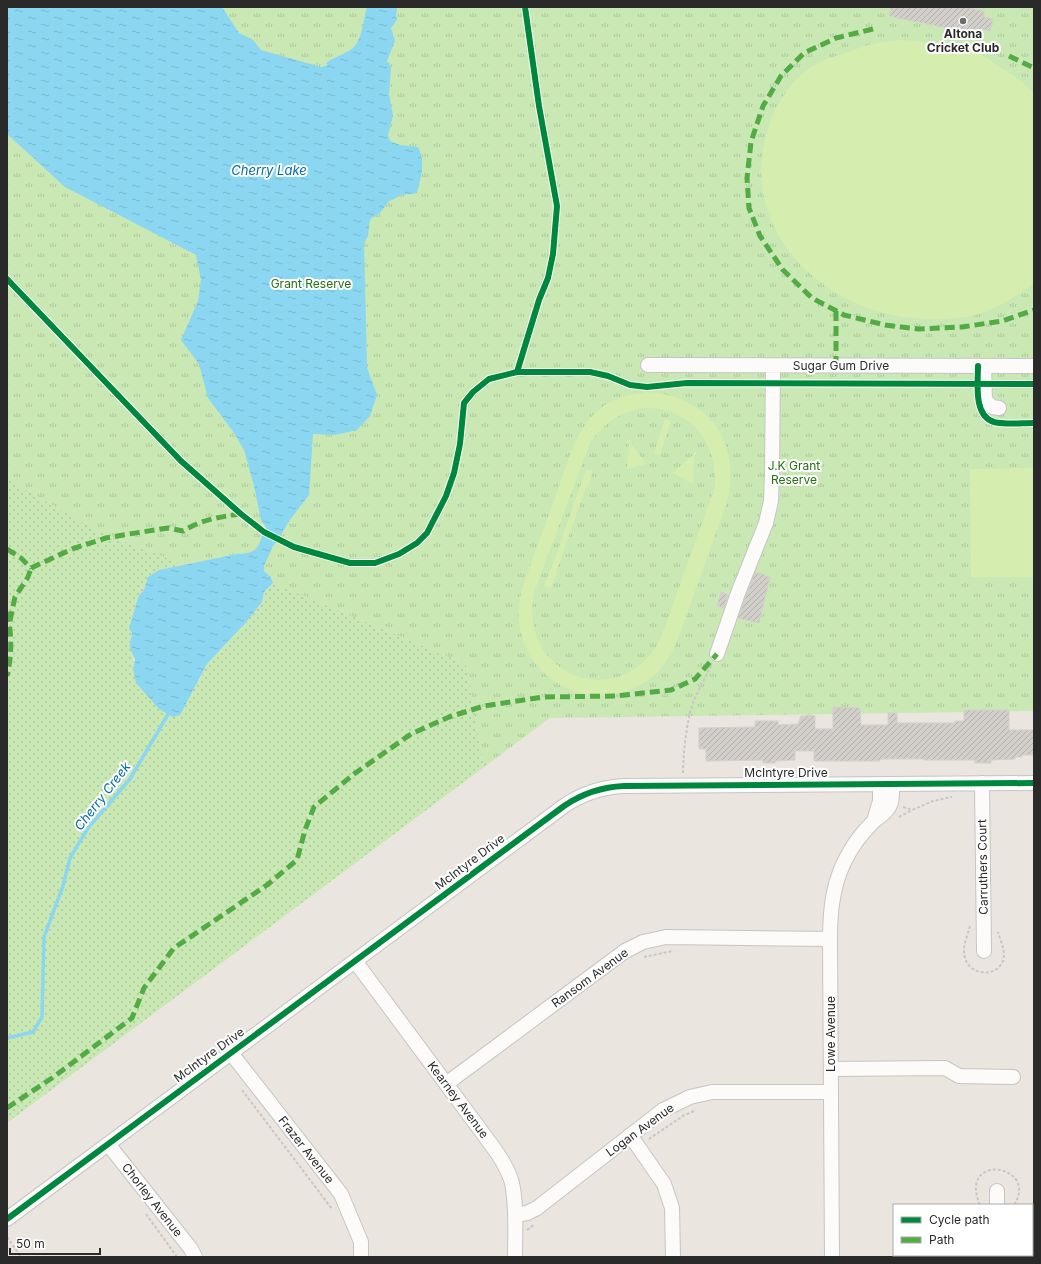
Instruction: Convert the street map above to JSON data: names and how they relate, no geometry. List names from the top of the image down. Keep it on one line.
{"streets":{"street":["Sugar Gum Drive","McIntyre Drive","Carruthers Court","Ransom Avenue","Lowe Avenue","Kearney Avenue","Logan Avenue","Frazer Avenue","Chorley Avenue"]},"crossings":[["McIntyre Drive","Carruthers Court"],["McIntyre Drive","Lowe Avenue"],["McIntyre Drive","Kearney Avenue"],["McIntyre Drive","Frazer Avenue"],["McIntyre Drive","Chorley Avenue"],["Ransom Avenue","Lowe Avenue"],["Ransom Avenue","Kearney Avenue"],["Lowe Avenue","Logan Avenue"],["Kearney Avenue","Logan Avenue"]],"water":["Cherry Lake","Cherry Creek"],"parks":["Grant Reserve","J.K Grant Reserve"],"places":["Altona Cricket Club"],"legend":["Cycle path","Path"],"scale_bar":"50 m"}
